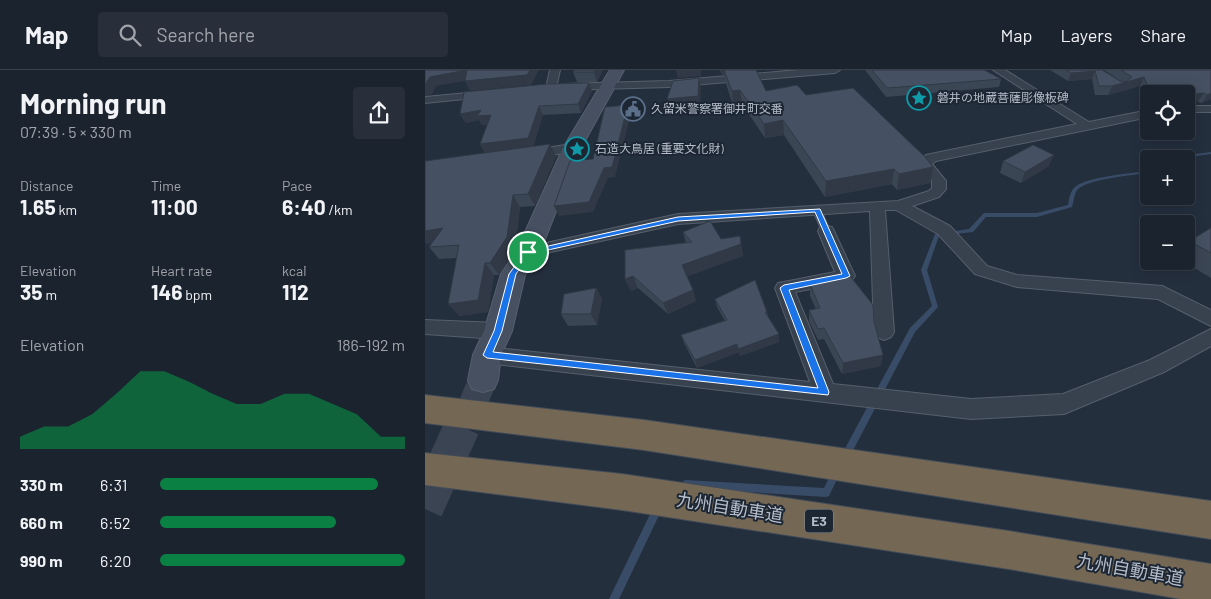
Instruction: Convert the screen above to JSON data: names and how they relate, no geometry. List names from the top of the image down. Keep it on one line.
{"streets":{"highway":["九州自動車道","E3"]},"places":{"place":["磐井の地蔵菩薩彫像板碑","石造大鳥居 (重要文化財)"],"public building":["久留米警察署御井町交番"]},"page":{"header":"Map","search":"Search here","nav":["Map","Layers","Share"],"heading":["Morning run","07:39 · 5 × 330 m"],"map_buttons":["+","−"],"stats":[["Distance","1.65 km"],["Time","11:00"],["Pace","6:40 /km"],["Elevation","35 m"],["Heart rate","146 bpm"],["kcal","112"]],"chart":["Elevation","186–192 m"],"list":[{"name":"330 m","note":"6:31"},{"name":"660 m","note":"6:52"},{"name":"990 m","note":"6:20"}]}}
